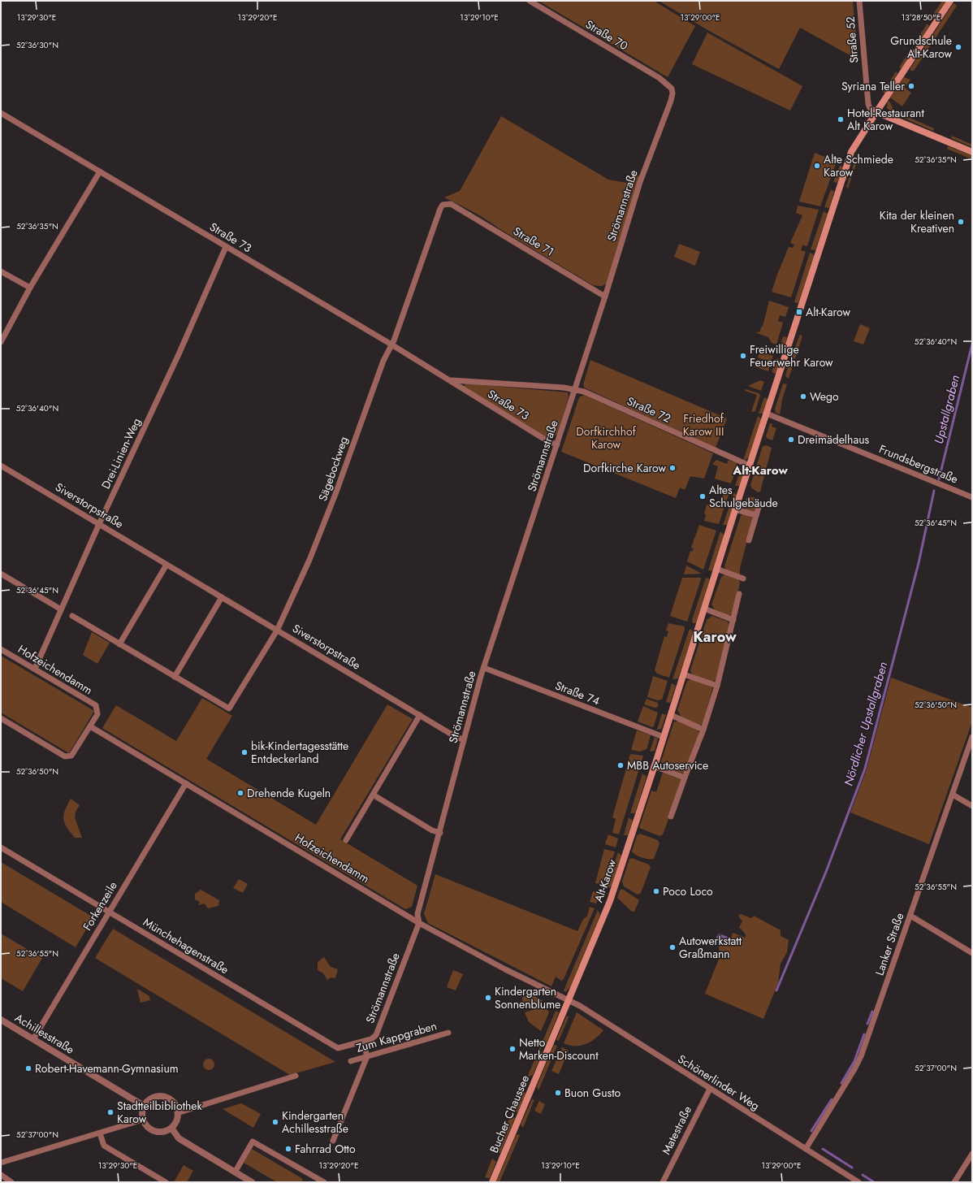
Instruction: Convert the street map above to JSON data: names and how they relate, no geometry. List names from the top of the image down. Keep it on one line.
{"streets":{"main road":["Alt-Karow","Bucher Chaussee"],"street":["Straße 70","Straße 52","Strömannstraße","Straße 73","Straße 71","Straße 72","Drei-Linien-Weg","Frundsbergstraße","Sägebockweg","Siverstorpstraße","Hofzeichendamm","Straße 74","Forkenzeile","Lanker Straße","Münchehagenstraße","Achillesstraße","Zum Kappgraben","Schönerlinder Weg","Matestraße"]},"crossings":[["Straße 70","Strömannstraße"],["Straße 52","Alt-Karow"],["Strömannstraße","Straße 73"],["Strömannstraße","Straße 71"],["Strömannstraße","Straße 72"],["Strömannstraße","Siverstorpstraße"],["Strömannstraße","Hofzeichendamm"],["Strömannstraße","Straße 74"],["Strömannstraße","Münchehagenstraße"],["Straße 73","Straße 72"],["Straße 73","Drei-Linien-Weg"],["Straße 73","Sägebockweg"],["Straße 71","Sägebockweg"],["Straße 72","Alt-Karow"],["Drei-Linien-Weg","Siverstorpstraße"],["Drei-Linien-Weg","Hofzeichendamm"],["Frundsbergstraße","Alt-Karow"],["Sägebockweg","Siverstorpstraße"],["Hofzeichendamm","Alt-Karow"],["Hofzeichendamm","Forkenzeile"],["Hofzeichendamm","Schönerlinder Weg"],["Hofzeichendamm","Bucher Chaussee"],["Straße 74","Alt-Karow"],["Alt-Karow","Schönerlinder Weg"],["Alt-Karow","Bucher Chaussee"],["Forkenzeile","Münchehagenstraße"],["Forkenzeile","Achillesstraße"],["Lanker Straße","Schönerlinder Weg"],["Schönerlinder Weg","Bucher Chaussee"],["Schönerlinder Weg","Matestraße"]],"districts":["Alt-Karow","Karow"],"water":["Upstallgraben","Nördlicher Upstallgraben"],"parks":["Friedhof Karow III","Dorfkirchhof Karow"],"places":{"other":["Grundschule Alt-Karow","Syriana Teller","Hotel-Restaurant Alt Karow","Alte Schmiede Karow","Kita der kleinen Kreativen","Freiwillige Feuerwehr Karow","Wego","Dreimädelhaus","Dorfkirche Karow","Altes Schulgebäude","bik-Kindertagesstätte Entdeckerland","MBB Autoservice","Drehende Kugeln","Poco Loco","Autowerkstatt Graßmann","Kindergarten Sonnenblume","Netto Marken-Discount","Robert-Havemann-Gymnasium","Buon Gusto","Stadtteilbibliothek Karow","Kindergarten Achillesstraße","Fahrrad Otto"],"transit":["Alt-Karow"]},"coordinates":["13°29'30\"E","13°29'20\"E","13°29'10\"E","13°29'00\"E","13°28'50\"E","52°36'30\"N","52°36'35\"N","52°36'40\"N","52°36'45\"N","52°36'50\"N","52°36'55\"N","52°37'00\"N"]}
